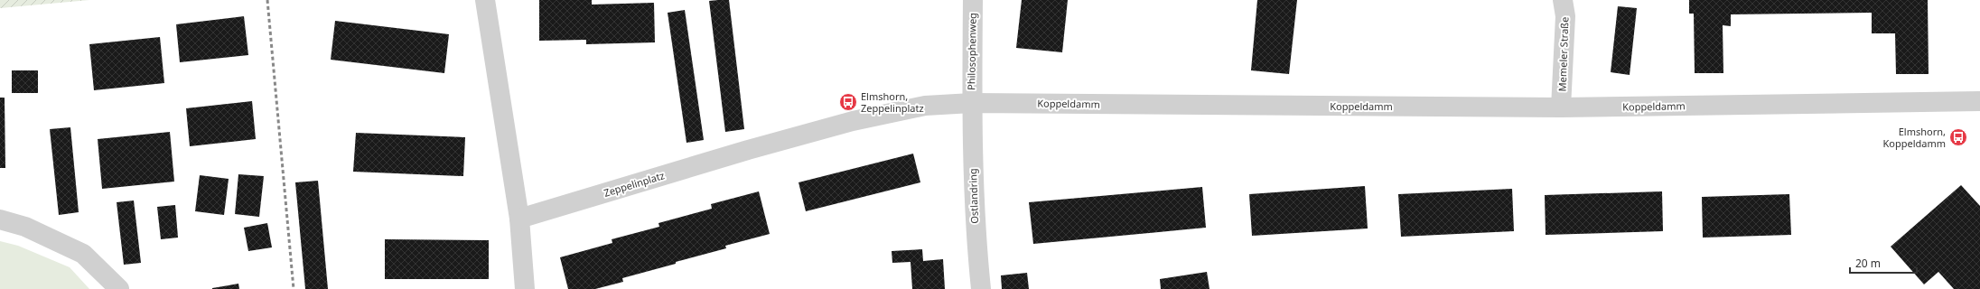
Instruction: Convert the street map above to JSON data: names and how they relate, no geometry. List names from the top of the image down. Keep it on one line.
{"streets":{"street":["Philosophenweg","Memeler Straße","Koppeldamm","Zeppelinplatz","Ostlandring"]},"crossings":[["Philosophenweg","Koppeldamm"],["Philosophenweg","Ostlandring"],["Memeler Straße","Koppeldamm"],["Koppeldamm","Zeppelinplatz"],["Koppeldamm","Ostlandring"]],"places":{"bus stop":["Elmshorn, Zeppelinplatz","Elmshorn, Koppeldamm"]},"scale_bar":"20 m"}
